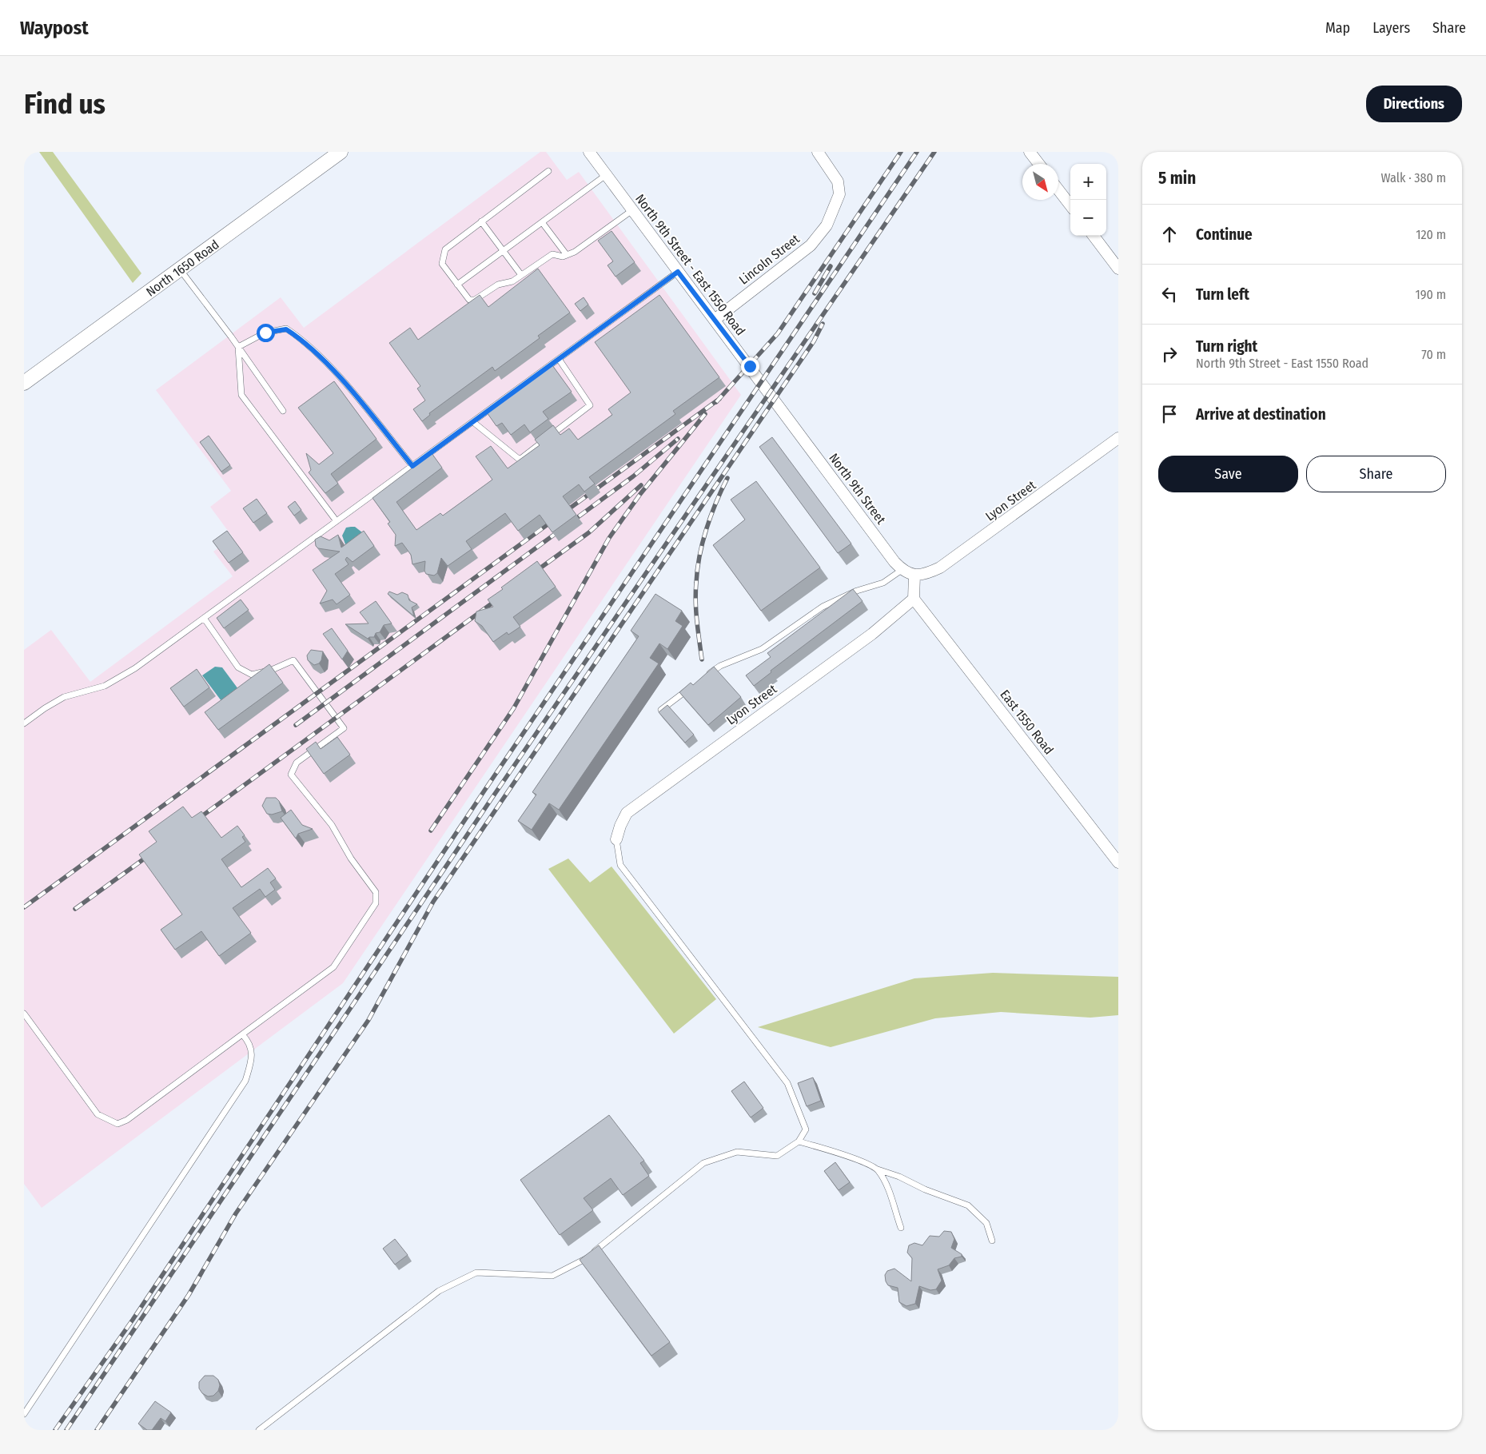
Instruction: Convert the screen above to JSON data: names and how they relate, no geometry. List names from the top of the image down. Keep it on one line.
{"streets":{"street":["Lincoln Street","North 9th Street - East 1550 Road","North 1650 Road","North 9th Street","Lyon Street","East 1550 Road"]},"crossings":[["Lincoln Street","North 9th Street - East 1550 Road"],["North 9th Street - East 1550 Road","North 9th Street"],["North 9th Street","Lyon Street"],["Lyon Street","East 1550 Road"]],"north":"bottom right","page":{"header":"Waypost","nav":["Map","Layers","Share"],"buttons":["Directions",["Save","Share"]],"title":"Find us","heading":["5 min","Walk · 380 m"],"map_buttons":["+","−"],"list":[["Continue","120 m"],["Turn left","190 m"],["Turn right","North 9th Street - East 1550 Road","70 m"],"Arrive at destination"]}}
